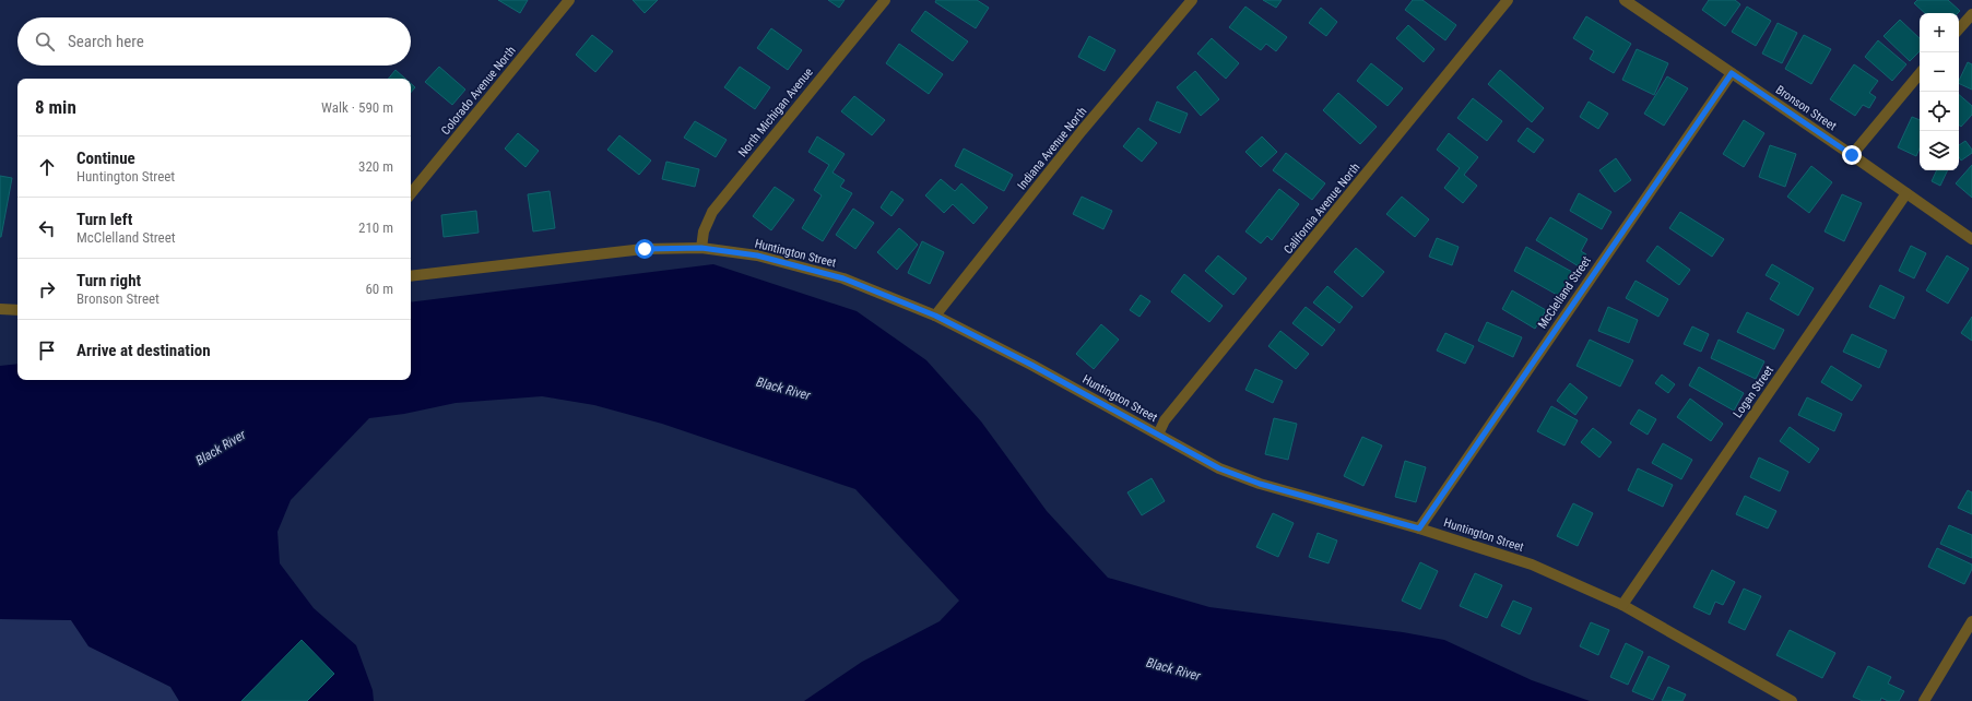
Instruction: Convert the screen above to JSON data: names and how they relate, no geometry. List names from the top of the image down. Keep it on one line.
{"streets":{"street":["Colorado Avenue North","Bronson Street","North Michigan Avenue","Indiana Avenue North","California Avenue North","Huntington Street","McClelland Street","Logan Street"]},"crossings":[["Bronson Street","McClelland Street"],["Bronson Street","Logan Street"],["North Michigan Avenue","Huntington Street"],["Indiana Avenue North","Huntington Street"],["California Avenue North","Huntington Street"],["Huntington Street","McClelland Street"],["Huntington Street","Logan Street"]],"water":["Black River"],"page":{"map_buttons":["+","−"],"search":"Search here","heading":["8 min","Walk · 590 m"],"list":[["Continue","Huntington Street","320 m"],["Turn left","McClelland Street","210 m"],["Turn right","Bronson Street","60 m"],"Arrive at destination"]}}
